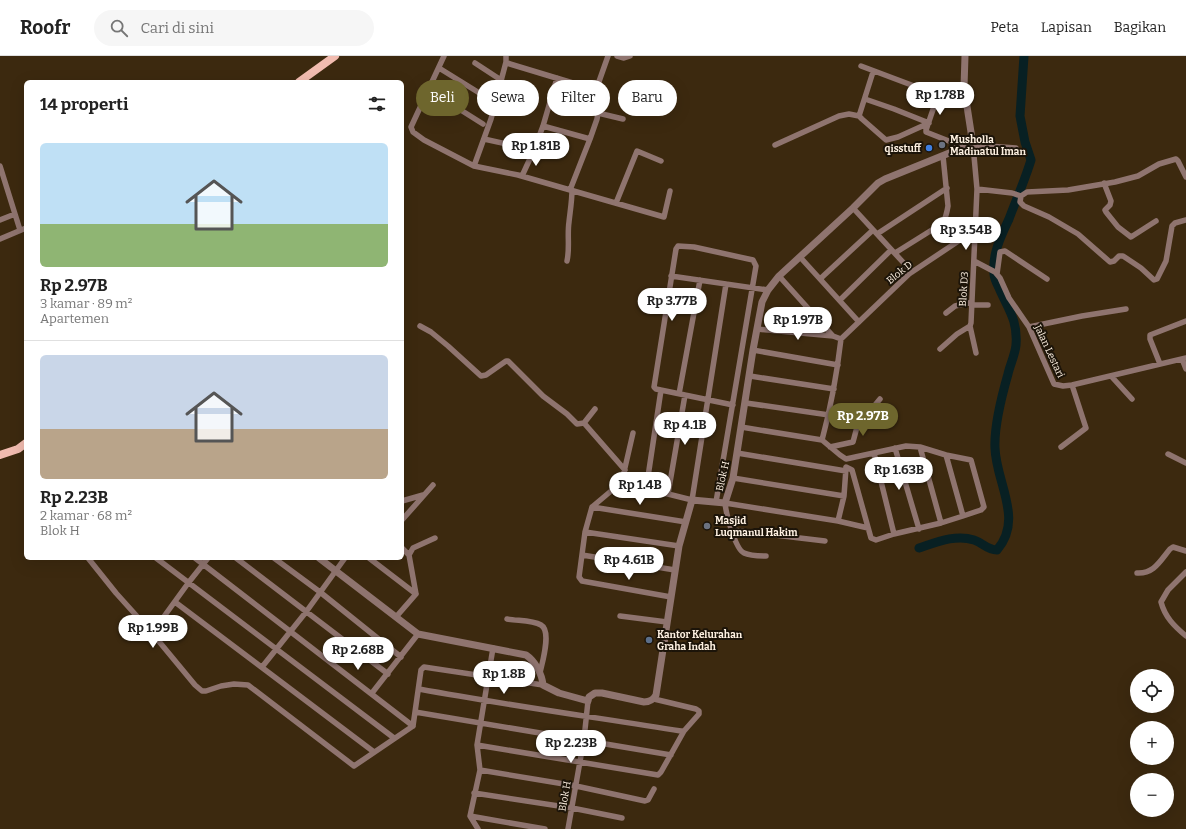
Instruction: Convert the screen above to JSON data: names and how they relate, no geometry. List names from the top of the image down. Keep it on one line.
{"streets":{"street":["Blok D","Blok D3","Jalan Lestari","Blok H"]},"crossings":[["Blok D","Blok D3"],["Blok D3","Blok H"]],"places":["Musholla Madinatul Iman","qisstuff","Masjid Luqmanul Hakim","Kantor Kelurahan Graha Indah"],"page":{"header":"Roofr","search":"Cari di sini","nav":["Peta","Lapisan","Bagikan"],"chip":["Beli","Sewa","Filter","Baru"],"heading":"14 properti","price":["Rp 1.78B","Rp 1.81B","Rp 3.54B","Rp 3.77B","Rp 1.97B","Rp 2.97B","Rp 4.1B","Rp 1.63B","Rp 1.4B","Rp 4.61B","Rp 1.99B","Rp 2.68B","Rp 1.8B","Rp 2.23B"],"list":[{"name":"Rp 2.97B","note":"3 kamar · 89 m² · Apartemen"},{"name":"Rp 2.23B","note":"2 kamar · 68 m² · Blok H"}],"map_buttons":["+","−"]}}
